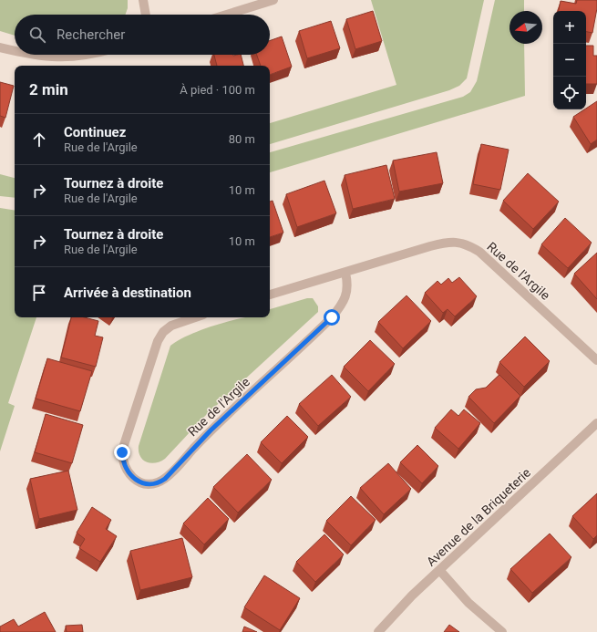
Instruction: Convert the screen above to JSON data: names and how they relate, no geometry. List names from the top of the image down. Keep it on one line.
{"streets":{"street":["Rue de l'Argile","Avenue de la Briqueterie"]},"north":"left","page":{"map_buttons":["+","−"],"search":"Rechercher","heading":["2 min","À pied · 100 m"],"list":[["Continuez","Rue de l'Argile","80 m"],["Tournez à droite","Rue de l'Argile","10 m"],["Tournez à droite","Rue de l'Argile","10 m"],"Arrivée à destination"]}}
